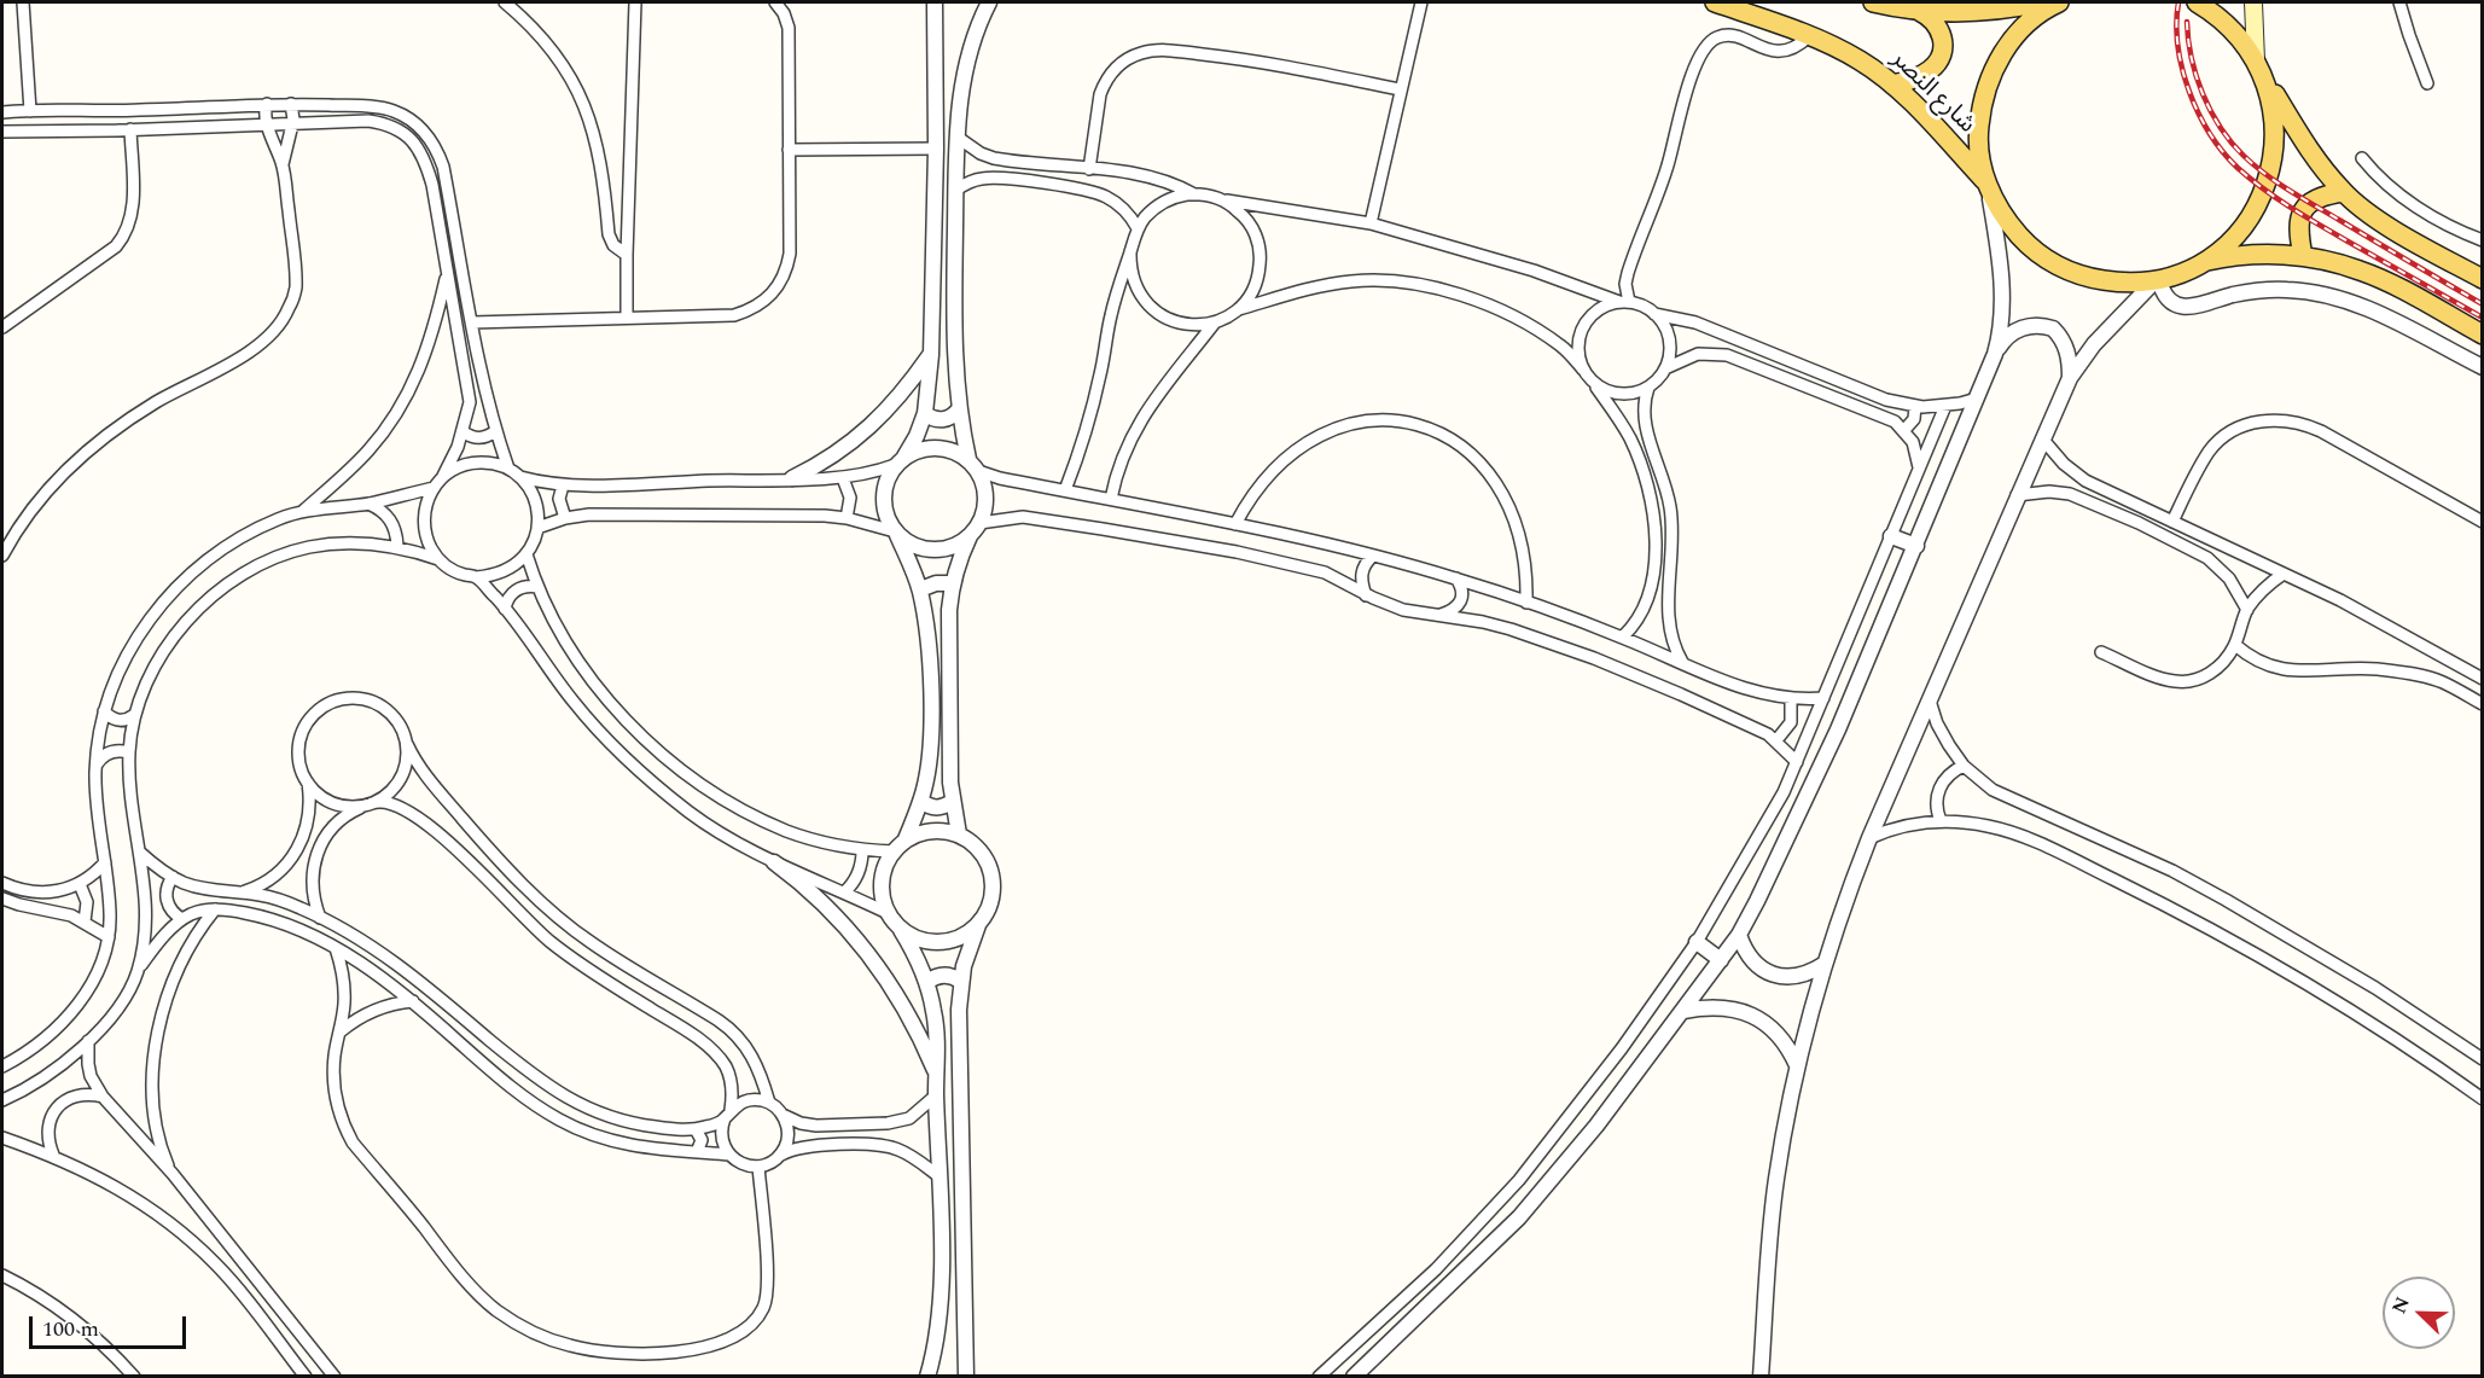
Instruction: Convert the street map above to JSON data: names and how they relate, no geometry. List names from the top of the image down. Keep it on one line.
{"streets":{"main road":["شارع النصر"]},"scale_bar":"100 m","north":"top left"}
